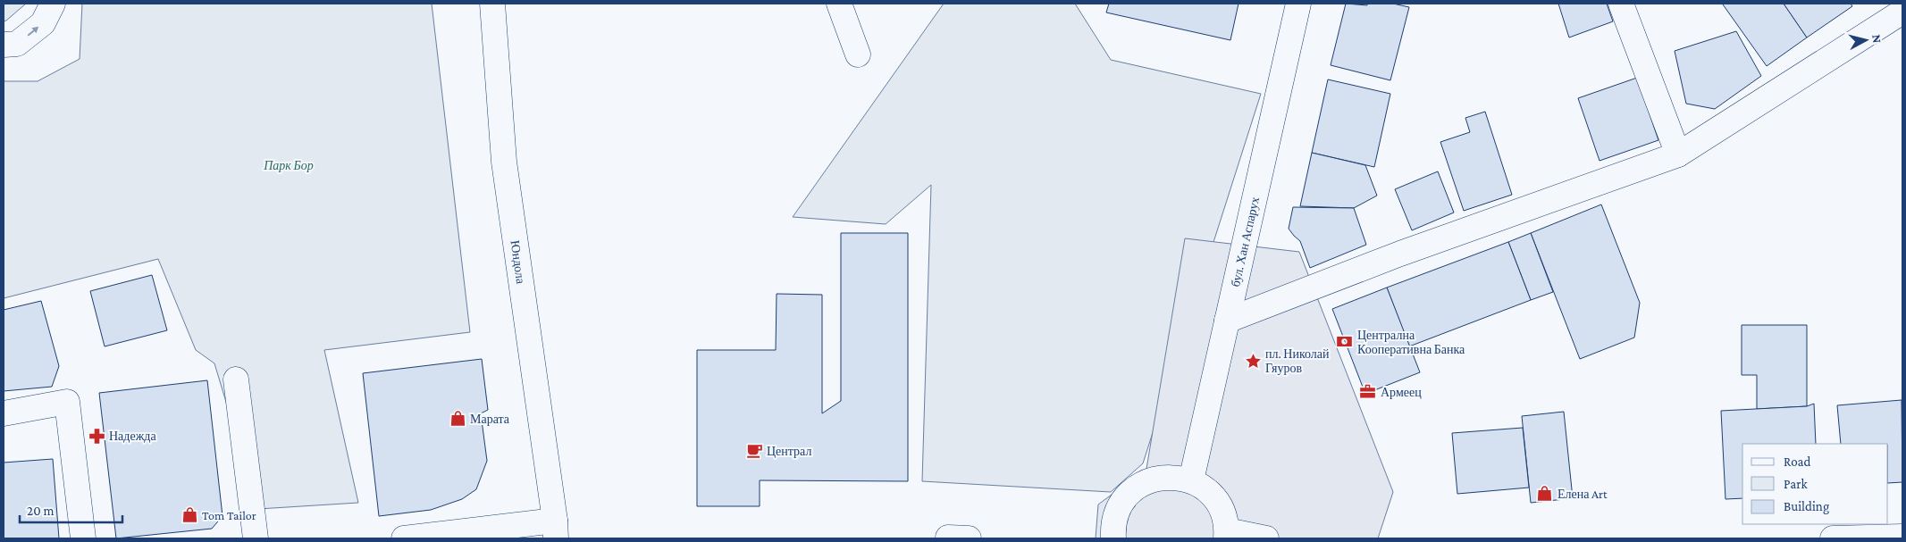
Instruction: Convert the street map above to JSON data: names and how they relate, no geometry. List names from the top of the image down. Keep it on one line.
{"streets":{"street":["бул. Хан Аспарух","Юндола"]},"parks":["Парк Бор"],"places":{"bank":["Централна Кооперативна Банка"],"place":["пл. Николай Гяуров"],"office":["Армеец"],"shop":["Марата","Елена Art","Tom Tailor"],"pharmacy":["Надежда"],"cafe":["Централ"]},"legend":["Road","Park","Building"],"scale_bar":"20 m","north":"right"}
